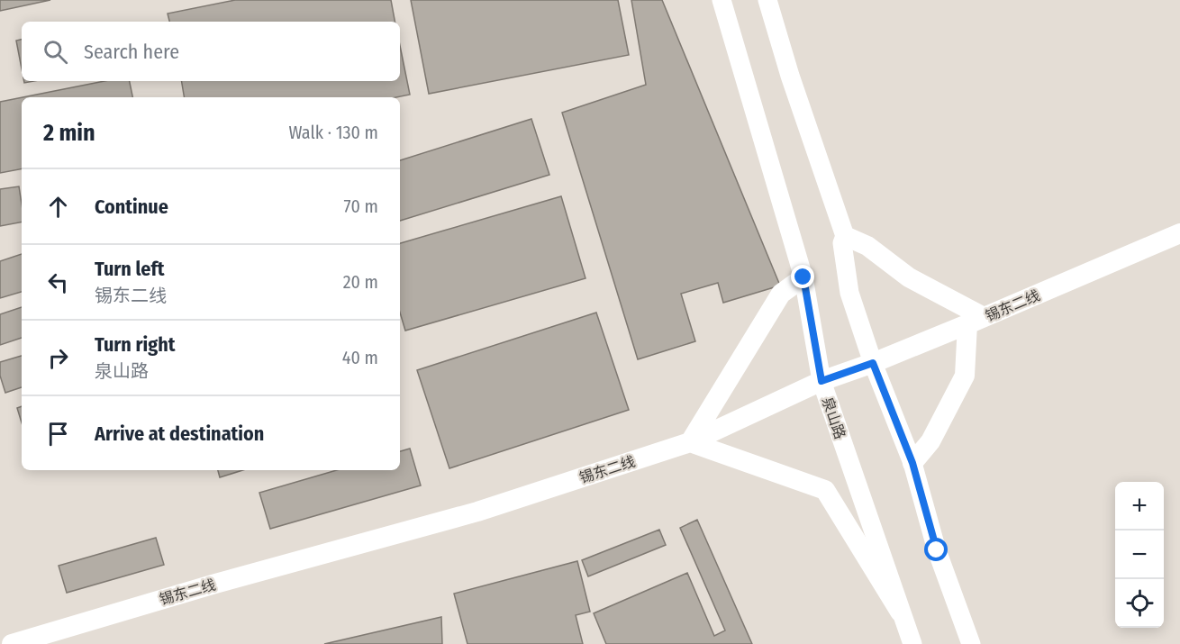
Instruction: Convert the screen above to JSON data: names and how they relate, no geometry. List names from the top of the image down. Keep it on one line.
{"streets":{"main road":["锡东二线"],"street":["泉山路"]},"crossings":[["锡东二线","泉山路"]],"page":{"search":"Search here","heading":["2 min","Walk · 130 m"],"list":[["Continue","70 m"],["Turn left","锡东二线","20 m"],["Turn right","泉山路","40 m"],"Arrive at destination"],"map_buttons":["+","−"]}}
